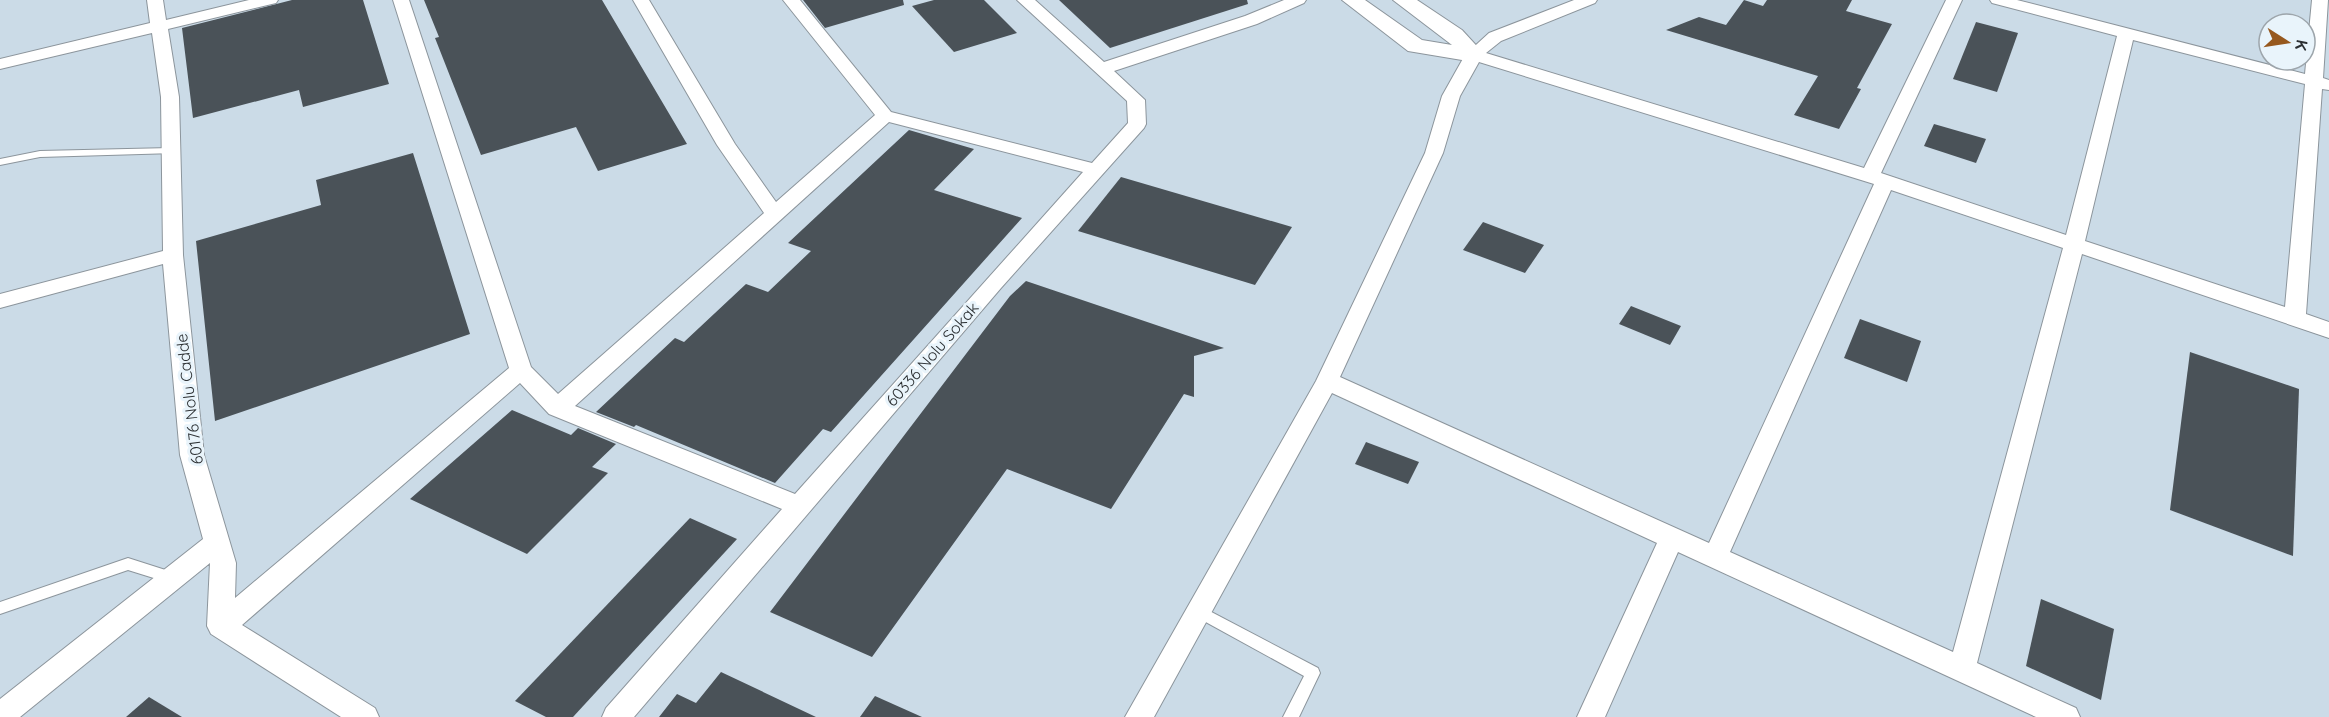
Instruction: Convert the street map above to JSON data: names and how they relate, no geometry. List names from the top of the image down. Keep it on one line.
{"streets":{"street":["60336 Nolu Sokak","60176 Nolu Cadde"]},"north":"right"}
